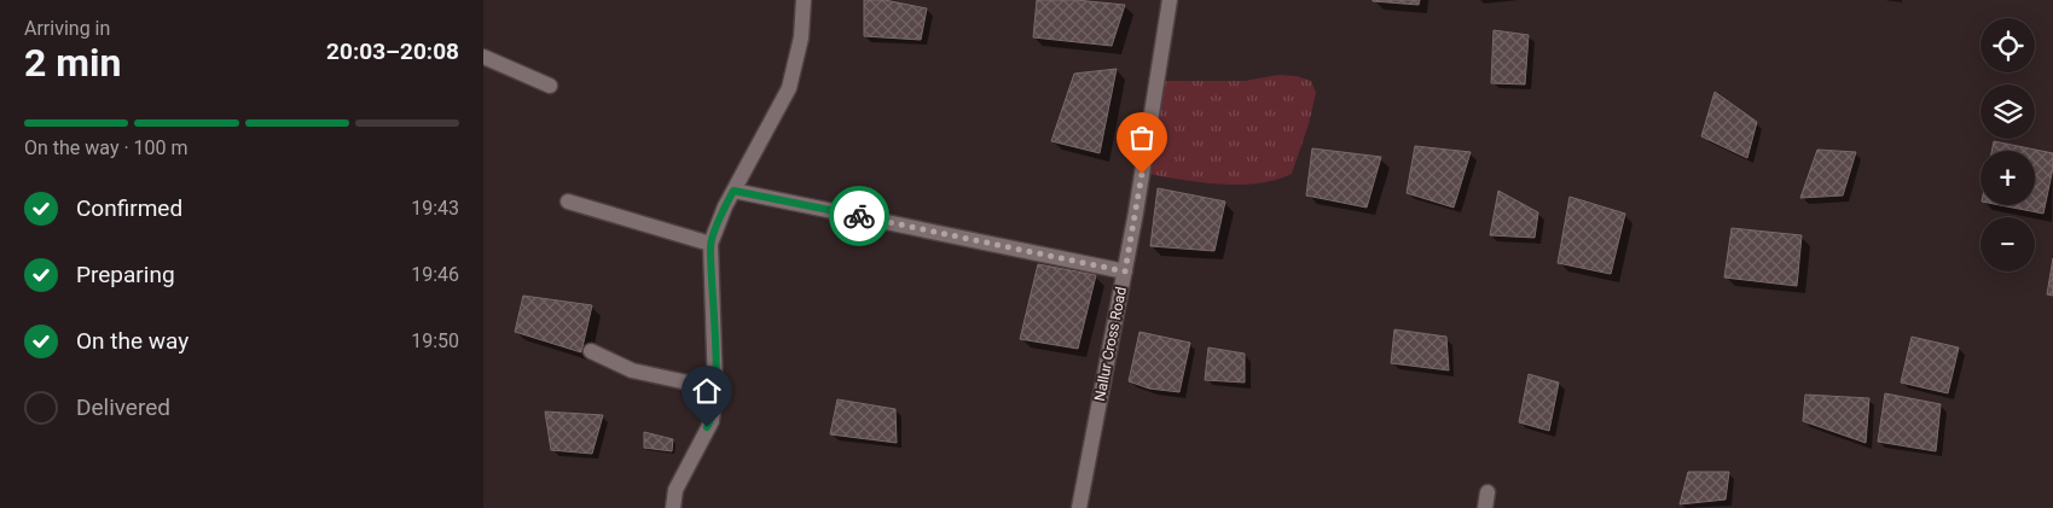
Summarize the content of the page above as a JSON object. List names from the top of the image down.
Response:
{
  "streets": {
    "street": ["Nallur Cross Road"]
  },
  "page": {
    "heading": ["2 min", "Arriving in", "20:03–20:08"],
    "map_buttons": ["+", "−"],
    "bar": "On the way · 100 m",
    "list": [
      ["Confirmed", "19:43"],
      ["Preparing", "19:46"],
      ["On the way", "19:50"],
      "Delivered"
    ]
  }
}
